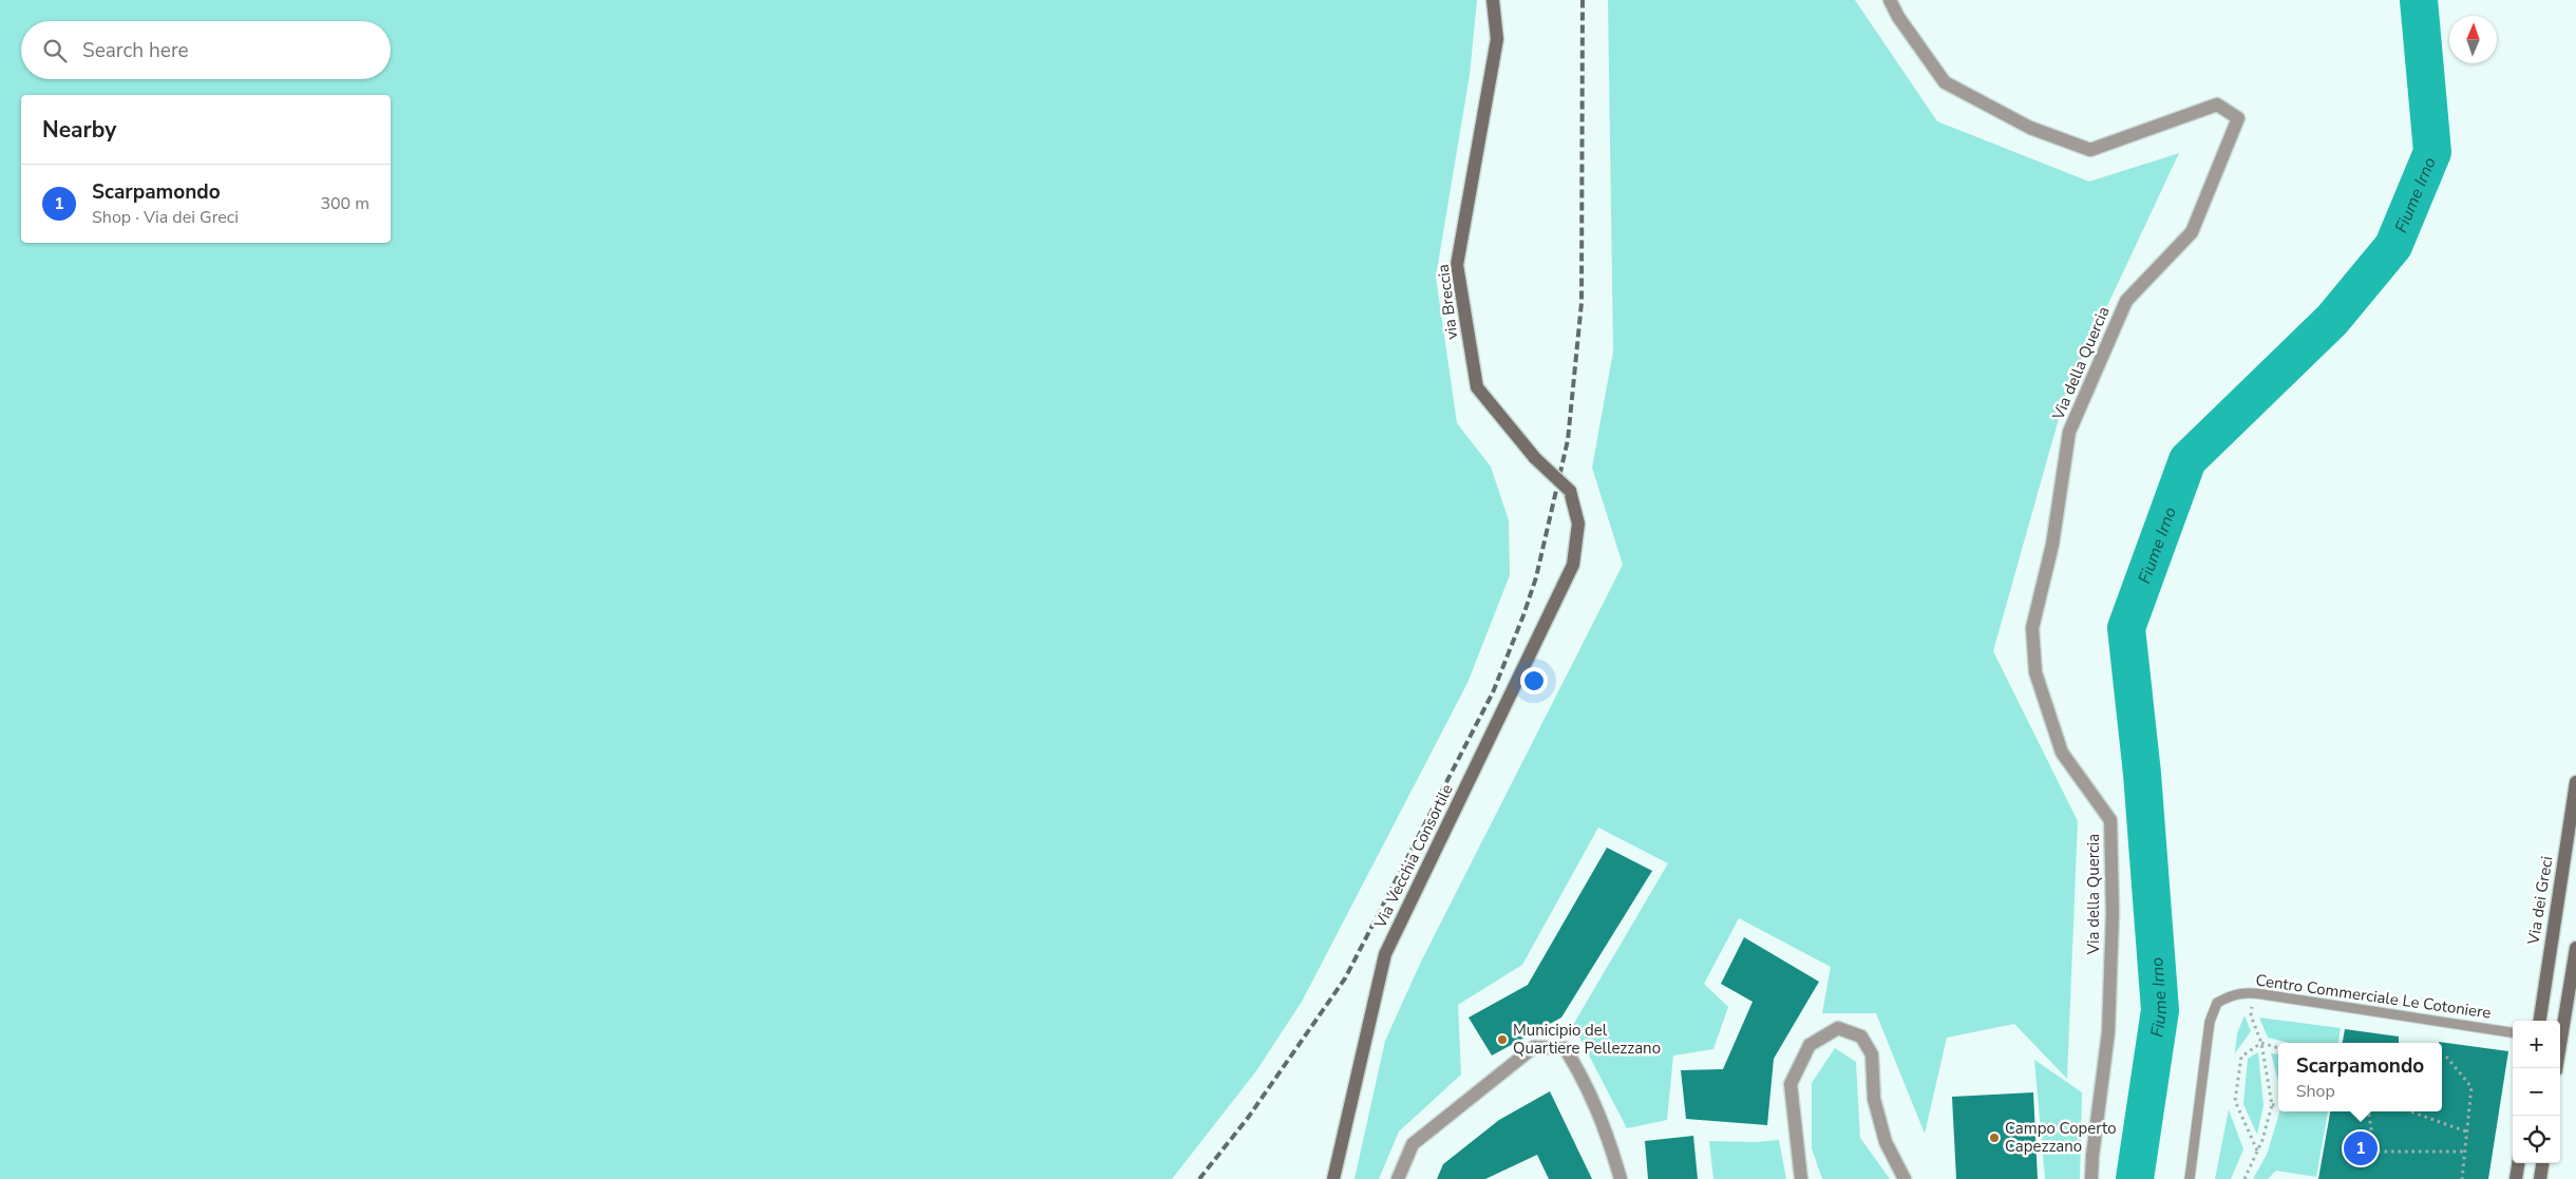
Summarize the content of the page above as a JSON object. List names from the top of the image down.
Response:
{
  "streets": {
    "street": [
      "via Breccia",
      "Via della Quercia",
      "Via Vecchia Consortile",
      "Via dei Greci"
    ],
    "lane": ["Centro Commerciale Le Cotoniere"]
  },
  "crossings": [
    ["via Breccia", "Via Vecchia Consortile"]
  ],
  "water": ["Fiume Irno"],
  "places": ["Municipio del Quartiere Pellezzano", "Campo Coperto Capezzano"],
  "north": "top",
  "page": {
    "search": "Search here",
    "heading": "Nearby",
    "list": [
      {
        "mark": "1",
        "name": "Scarpamondo",
        "note": "Shop · Via dei Greci",
        "value": "300 m"
      }
    ],
    "map_buttons": ["+", "−"],
    "popup": ["Scarpamondo", "Shop"],
    "pins": "1"
  }
}
